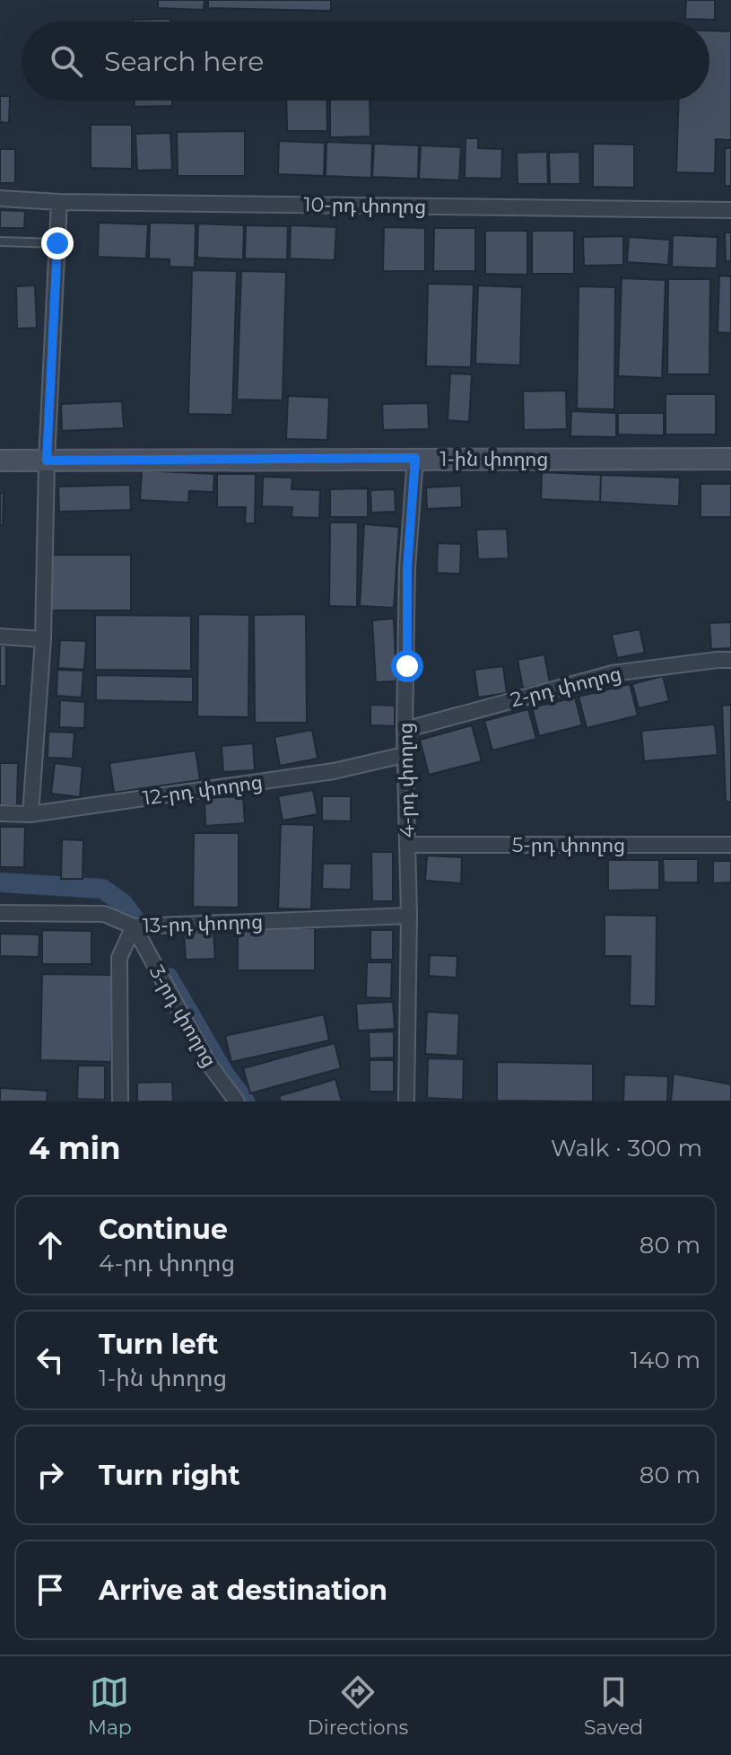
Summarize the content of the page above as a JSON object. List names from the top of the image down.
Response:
{
  "streets": {
    "main road": ["1-ին փողոց"],
    "street": [
      "10-րդ փողոց",
      "2-րդ փողոց",
      "4-րդ փողոց",
      "12-րդ փողոց",
      "5-րդ փողոց",
      "13-րդ փողոց",
      "3-րդ փողոց"
    ]
  },
  "crossings": [
    ["1-ին փողոց", "4-րդ փողոց"],
    ["2-րդ փողոց", "4-րդ փողոց"],
    ["4-րդ փողոց", "12-րդ փողոց"],
    ["4-րդ փողոց", "5-րդ փողոց"],
    ["4-րդ փողոց", "13-րդ փողոց"],
    ["13-րդ փողոց", "3-րդ փողոց"]
  ],
  "page": {
    "search": "Search here",
    "heading": ["4 min", "Walk · 300 m"],
    "list": [
      ["Continue", "4-րդ փողոց", "80 m"],
      ["Turn left", "1-ին փողոց", "140 m"],
      ["Turn right", "80 m"],
      "Arrive at destination"
    ],
    "nav": ["Map", "Directions", "Saved"]
  }
}
